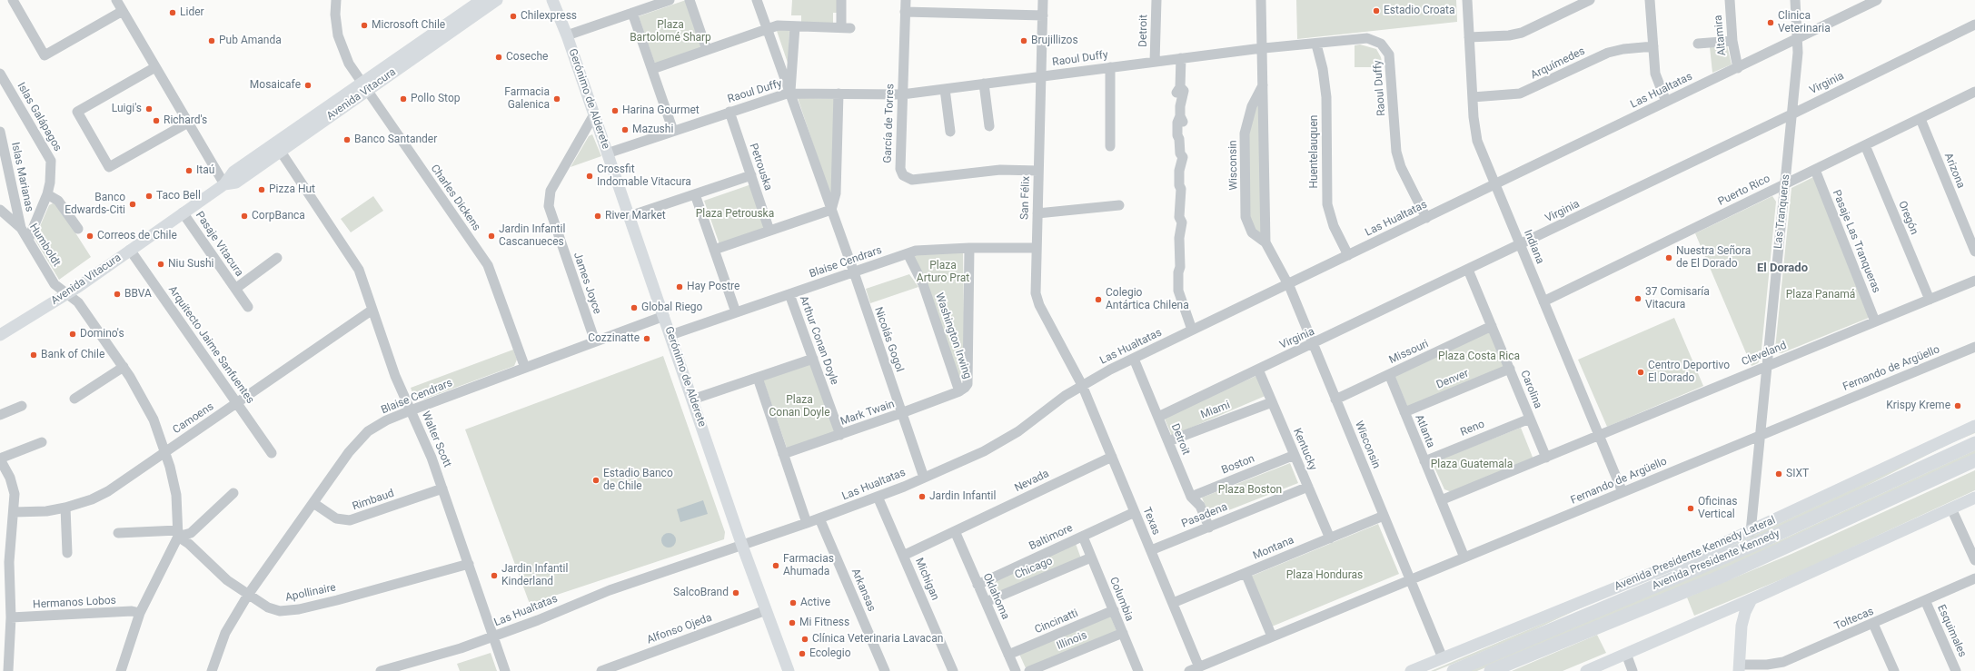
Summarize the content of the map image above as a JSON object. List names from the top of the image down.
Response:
{
  "streets": {
    "highway": ["Avenida Presidente Kennedy"],
    "main road": ["Avenida Vitacura", "Gerónimo de Alderete", "Avenida Presidente Kennedy Lateral"],
    "street": [
      "Detroit",
      "Altamira",
      "Raoul Duffy",
      "Arquímedes",
      "Virginia",
      "Las Hualtatas",
      "Islas Galápagos",
      "García de Torres",
      "Huentelauquen",
      "Wisconsin",
      "Petrouska",
      "Arizona",
      "Islas Marianas",
      "Puerto Rico",
      "Charles Dickens",
      "San Félix",
      "Las Tranqueras",
      "Oregón",
      "Pasaje Las Tranqueras",
      "Pasaje Vitacura",
      "Humboldt",
      "Indiana",
      "Blaise Cendrars",
      "James Joyce",
      "Washington Irwing",
      "Nicolás Gogol",
      "Arthur Conan Doyle",
      "Arquitecto Jaime Sanfuentes",
      "Missouri",
      "Cleveland",
      "Fernando de Argüello",
      "Denver",
      "Carolina",
      "Miami",
      "Mark Twain",
      "Camoens",
      "Reno",
      "Atlanta",
      "Walter Scott",
      "Kentucky",
      "Boston",
      "Nevada",
      "Rimbaud",
      "Pasadena",
      "Texas",
      "Baltimore",
      "Montana",
      "Chicago",
      "Michigan",
      "Arkansas",
      "Apollinaire",
      "Oklahoma",
      "Columbia",
      "Hermanos Lobos",
      "Toltecas",
      "Cincinatti",
      "Alfonso Ojeda",
      "Esquimales",
      "Illinois"
    ]
  },
  "crossings": [
    ["Detroit", "Raoul Duffy"],
    ["Detroit", "Virginia"],
    ["Detroit", "Las Hualtatas"],
    ["Detroit", "Miami"],
    ["Detroit", "Boston"],
    ["Detroit", "Pasadena"],
    ["Altamira", "Las Hualtatas"],
    ["Raoul Duffy", "Las Hualtatas"],
    ["Raoul Duffy", "Gerónimo de Alderete"],
    ["Raoul Duffy", "García de Torres"],
    ["Raoul Duffy", "Huentelauquen"],
    ["Raoul Duffy", "Wisconsin"],
    ["Raoul Duffy", "Petrouska"],
    ["Raoul Duffy", "San Félix"],
    ["Raoul Duffy", "Nicolás Gogol"],
    ["Arquímedes", "Indiana"],
    ["Virginia", "Wisconsin"],
    ["Virginia", "Las Tranqueras"],
    ["Virginia", "Indiana"],
    ["Virginia", "Carolina"],
    ["Virginia", "Kentucky"],
    ["Las Hualtatas", "Gerónimo de Alderete"],
    ["Las Hualtatas", "Huentelauquen"],
    ["Las Hualtatas", "Wisconsin"],
    ["Las Hualtatas", "San Félix"],
    ["Las Hualtatas", "Las Tranqueras"],
    ["Las Hualtatas", "Indiana"],
    ["Las Hualtatas", "Nicolás Gogol"],
    ["Las Hualtatas", "Walter Scott"],
    ["Las Hualtatas", "Texas"],
    ["Las Hualtatas", "Michigan"],
    ["Las Hualtatas", "Arkansas"],
    ["Avenida Vitacura", "Charles Dickens"],
    ["Avenida Vitacura", "Pasaje Vitacura"],
    ["Avenida Vitacura", "Humboldt"],
    ["Avenida Vitacura", "Arquitecto Jaime Sanfuentes"],
    ["Avenida Vitacura", "Walter Scott"],
    ["Gerónimo de Alderete", "Blaise Cendrars"],
    ["Gerónimo de Alderete", "James Joyce"],
    ["Gerónimo de Alderete", "Alfonso Ojeda"],
    ["Islas Galápagos", "Humboldt"],
    ["García de Torres", "San Félix"],
    ["Wisconsin", "Missouri"],
    ["Wisconsin", "Fernando de Argüello"],
    ["Wisconsin", "Montana"],
    ["Wisconsin", "Avenida Presidente Kennedy Lateral"],
    ["Arizona", "Puerto Rico"],
    ["Islas Marianas", "Humboldt"],
    ["Puerto Rico", "Las Tranqueras"],
    ["Puerto Rico", "Oregón"],
    ["Puerto Rico", "Pasaje Las Tranqueras"],
    ["Puerto Rico", "Indiana"],
    ["Charles Dickens", "Blaise Cendrars"],
    ["San Félix", "Blaise Cendrars"],
    ["San Félix", "Texas"],
    ["Las Tranqueras", "Cleveland"],
    ["Las Tranqueras", "Fernando de Argüello"],
    ["Las Tranqueras", "Avenida Presidente Kennedy Lateral"],
    ["Oregón", "Cleveland"],
    ["Pasaje Las Tranqueras", "Cleveland"],
    ["Humboldt", "Camoens"],
    ["Humboldt", "Apollinaire"],
    ["Indiana", "Cleveland"],
    ["Indiana", "Fernando de Argüello"],
    ["Blaise Cendrars", "James Joyce"],
    ["Blaise Cendrars", "Washington Irwing"],
    ["Blaise Cendrars", "Nicolás Gogol"],
    ["Blaise Cendrars", "Arthur Conan Doyle"],
    ["Blaise Cendrars", "Walter Scott"],
    ["Blaise Cendrars", "Rimbaud"],
    ["Blaise Cendrars", "Apollinaire"],
    ["Washington Irwing", "Mark Twain"],
    ["Nicolás Gogol", "Mark Twain"],
    ["Arthur Conan Doyle", "Mark Twain"],
    ["Arquitecto Jaime Sanfuentes", "Camoens"],
    ["Missouri", "Carolina"],
    ["Missouri", "Atlanta"],
    ["Cleveland", "Carolina"],
    ["Cleveland", "Atlanta"],
    ["Fernando de Argüello", "Atlanta"],
    ["Fernando de Argüello", "Texas"],
    ["Denver", "Carolina"],
    ["Denver", "Atlanta"],
    ["Carolina", "Reno"],
    ["Miami", "Kentucky"],
    ["Camoens", "Walter Scott"],
    ["Reno", "Atlanta"],
    ["Walter Scott", "Rimbaud"],
    ["Walter Scott", "Apollinaire"],
    ["Kentucky", "Boston"],
    ["Kentucky", "Pasadena"],
    ["Kentucky", "Montana"],
    ["Nevada", "Texas"],
    ["Nevada", "Michigan"],
    ["Nevada", "Oklahoma"],
    ["Pasadena", "Texas"],
    ["Texas", "Baltimore"],
    ["Texas", "Montana"],
    ["Baltimore", "Oklahoma"],
    ["Baltimore", "Columbia"],
    ["Chicago", "Oklahoma"],
    ["Chicago", "Columbia"],
    ["Oklahoma", "Cincinatti"],
    ["Columbia", "Cincinatti"],
    ["Columbia", "Illinois"],
    ["Toltecas", "Esquimales"]
  ],
  "districts": ["El Dorado"],
  "parks": [
    "Plaza Bartolomé Sharp",
    "Plaza Petrouska",
    "Plaza Arturo Prat",
    "Plaza Panamá",
    "Plaza Costa Rica",
    "Plaza Conan Doyle",
    "Plaza Guatemala",
    "Plaza Boston",
    "Plaza Honduras"
  ],
  "places": [
    "Estadio Croata",
    "Lider",
    "Chilexpress",
    "Clinica Veterinaria",
    "Microsoft Chile",
    "Pub Amanda",
    "Brujillizos",
    "Coseche",
    "Mosaicafe",
    "Pollo Stop",
    "Farmacia Galenica",
    "Luigi's",
    "Harina Gourmet",
    "Richard's",
    "Mazushi",
    "Banco Santander",
    "Itaú",
    "Crossfit Indomable Vitacura",
    "Pizza Hut",
    "Taco Bell",
    "Banco Edwards-Citi",
    "CorpBanca",
    "River Market",
    "Correos de Chile",
    "Jardin Infantil Cascanueces",
    "Nuestra Señora de El Dorado",
    "Niu Sushi",
    "Hay Postre",
    "BBVA",
    "37 Comisaría Vitacura",
    "Colegio Antártica Chilena",
    "Global Riego",
    "Domino's",
    "Cozzinatte",
    "Bank of Chile",
    "Centro Deportivo El Dorado",
    "Krispy Kreme",
    "SIXT",
    "Estadio Banco de Chile",
    "Jardin Infantil",
    "Oficinas Vertical",
    "Farmacias Ahumada",
    "Jardin Infantil Kinderland",
    "SalcoBrand",
    "Active",
    "Mi Fitness",
    "Clínica Veterinaria Lavacan",
    "Ecolegio"
  ]
}
